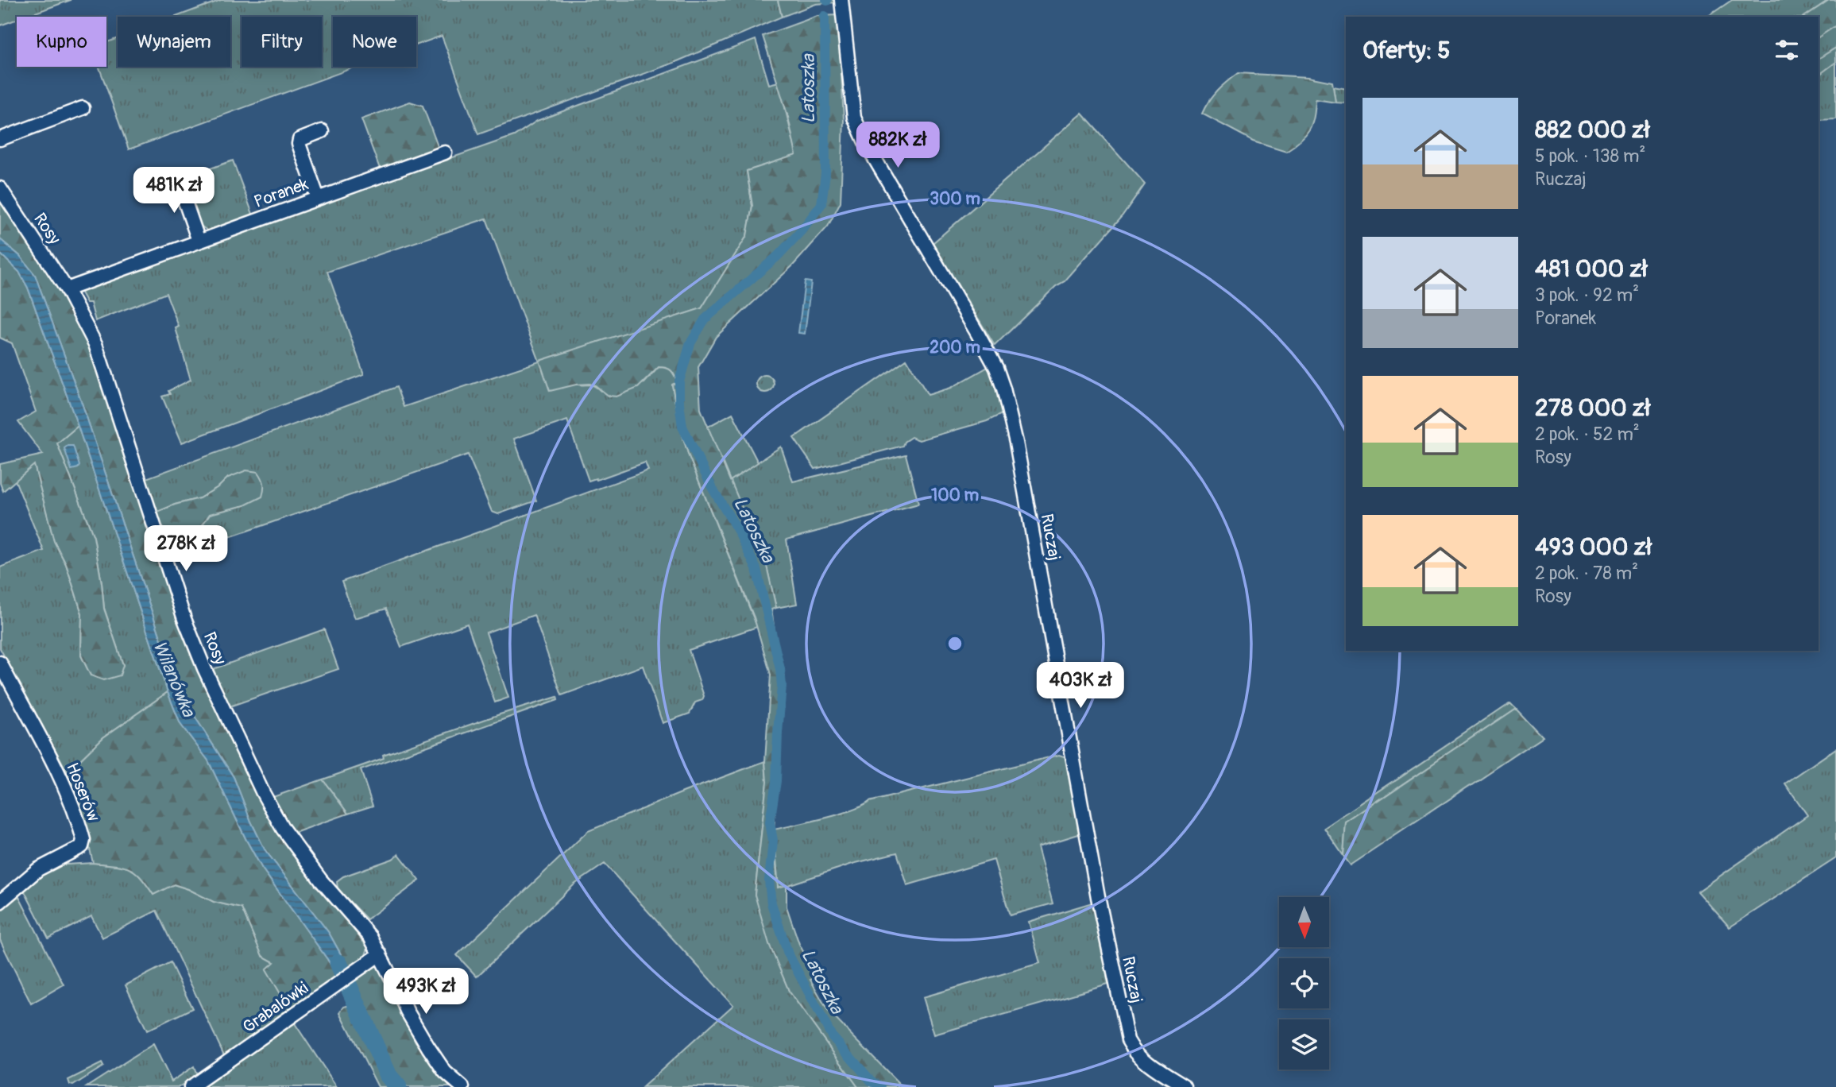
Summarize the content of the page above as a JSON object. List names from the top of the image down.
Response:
{
  "streets": {
    "street": [
      "Poranek",
      "Rosy",
      "Ruczaj",
      "Hoserów",
      "Grabalówki"
    ]
  },
  "crossings": [
    ["Poranek", "Rosy"],
    ["Rosy", "Grabalówki"]
  ],
  "water": ["Latoszka", "Wilanówka"],
  "north": "bottom",
  "page": {
    "chip": [
      "Kupno",
      "Wynajem",
      "Filtry",
      "Nowe"
    ],
    "heading": "Oferty: 5",
    "list": [
      {
        "name": "882 000 zł",
        "note": "5 pok. · 138 m² · Ruczaj"
      },
      {
        "name": "481 000 zł",
        "note": "3 pok. · 92 m² · Poranek"
      },
      {
        "name": "278 000 zł",
        "note": "2 pok. · 52 m² · Rosy"
      },
      {
        "name": "493 000 zł",
        "note": "2 pok. · 78 m² · Rosy"
      }
    ],
    "price": [
      "882K zł",
      "481K zł",
      "278K zł",
      "403K zł",
      "493K zł"
    ]
  },
  "rings": ["300 m", "200 m", "100 m"]
}
